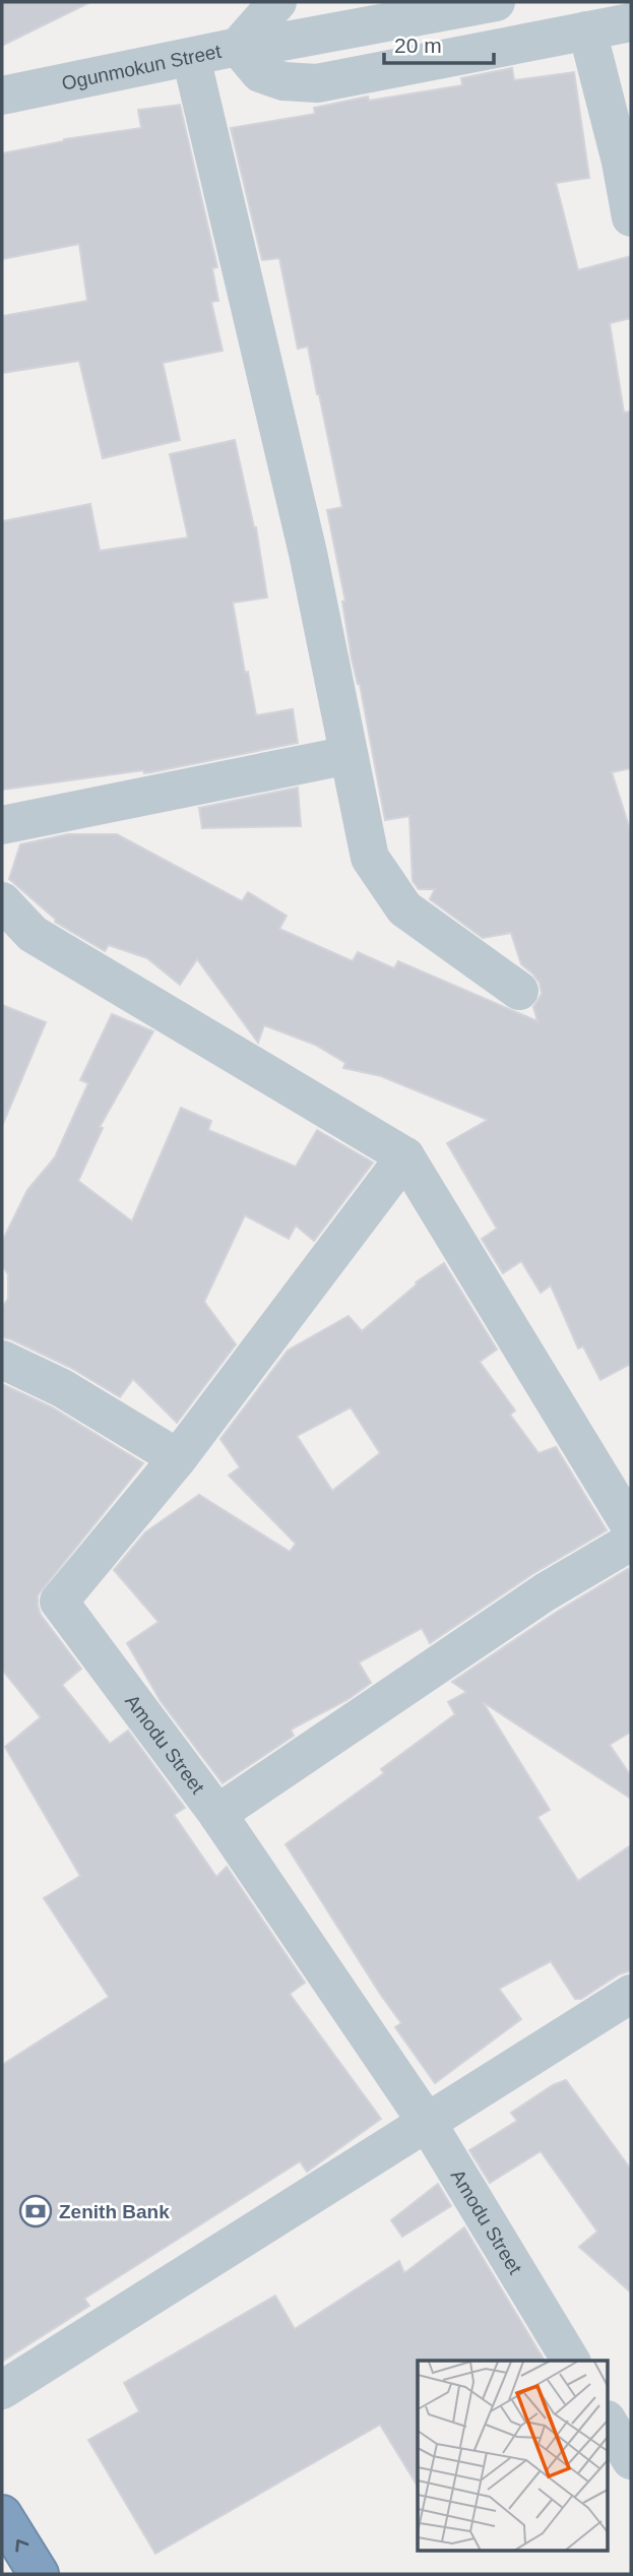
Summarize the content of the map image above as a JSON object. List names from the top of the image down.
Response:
{
  "streets": {
    "street": ["Ogunmokun Street", "Amodu Street"]
  },
  "places": {
    "bank": ["Zenith Bank"]
  },
  "scale_bar": "20 m"
}
